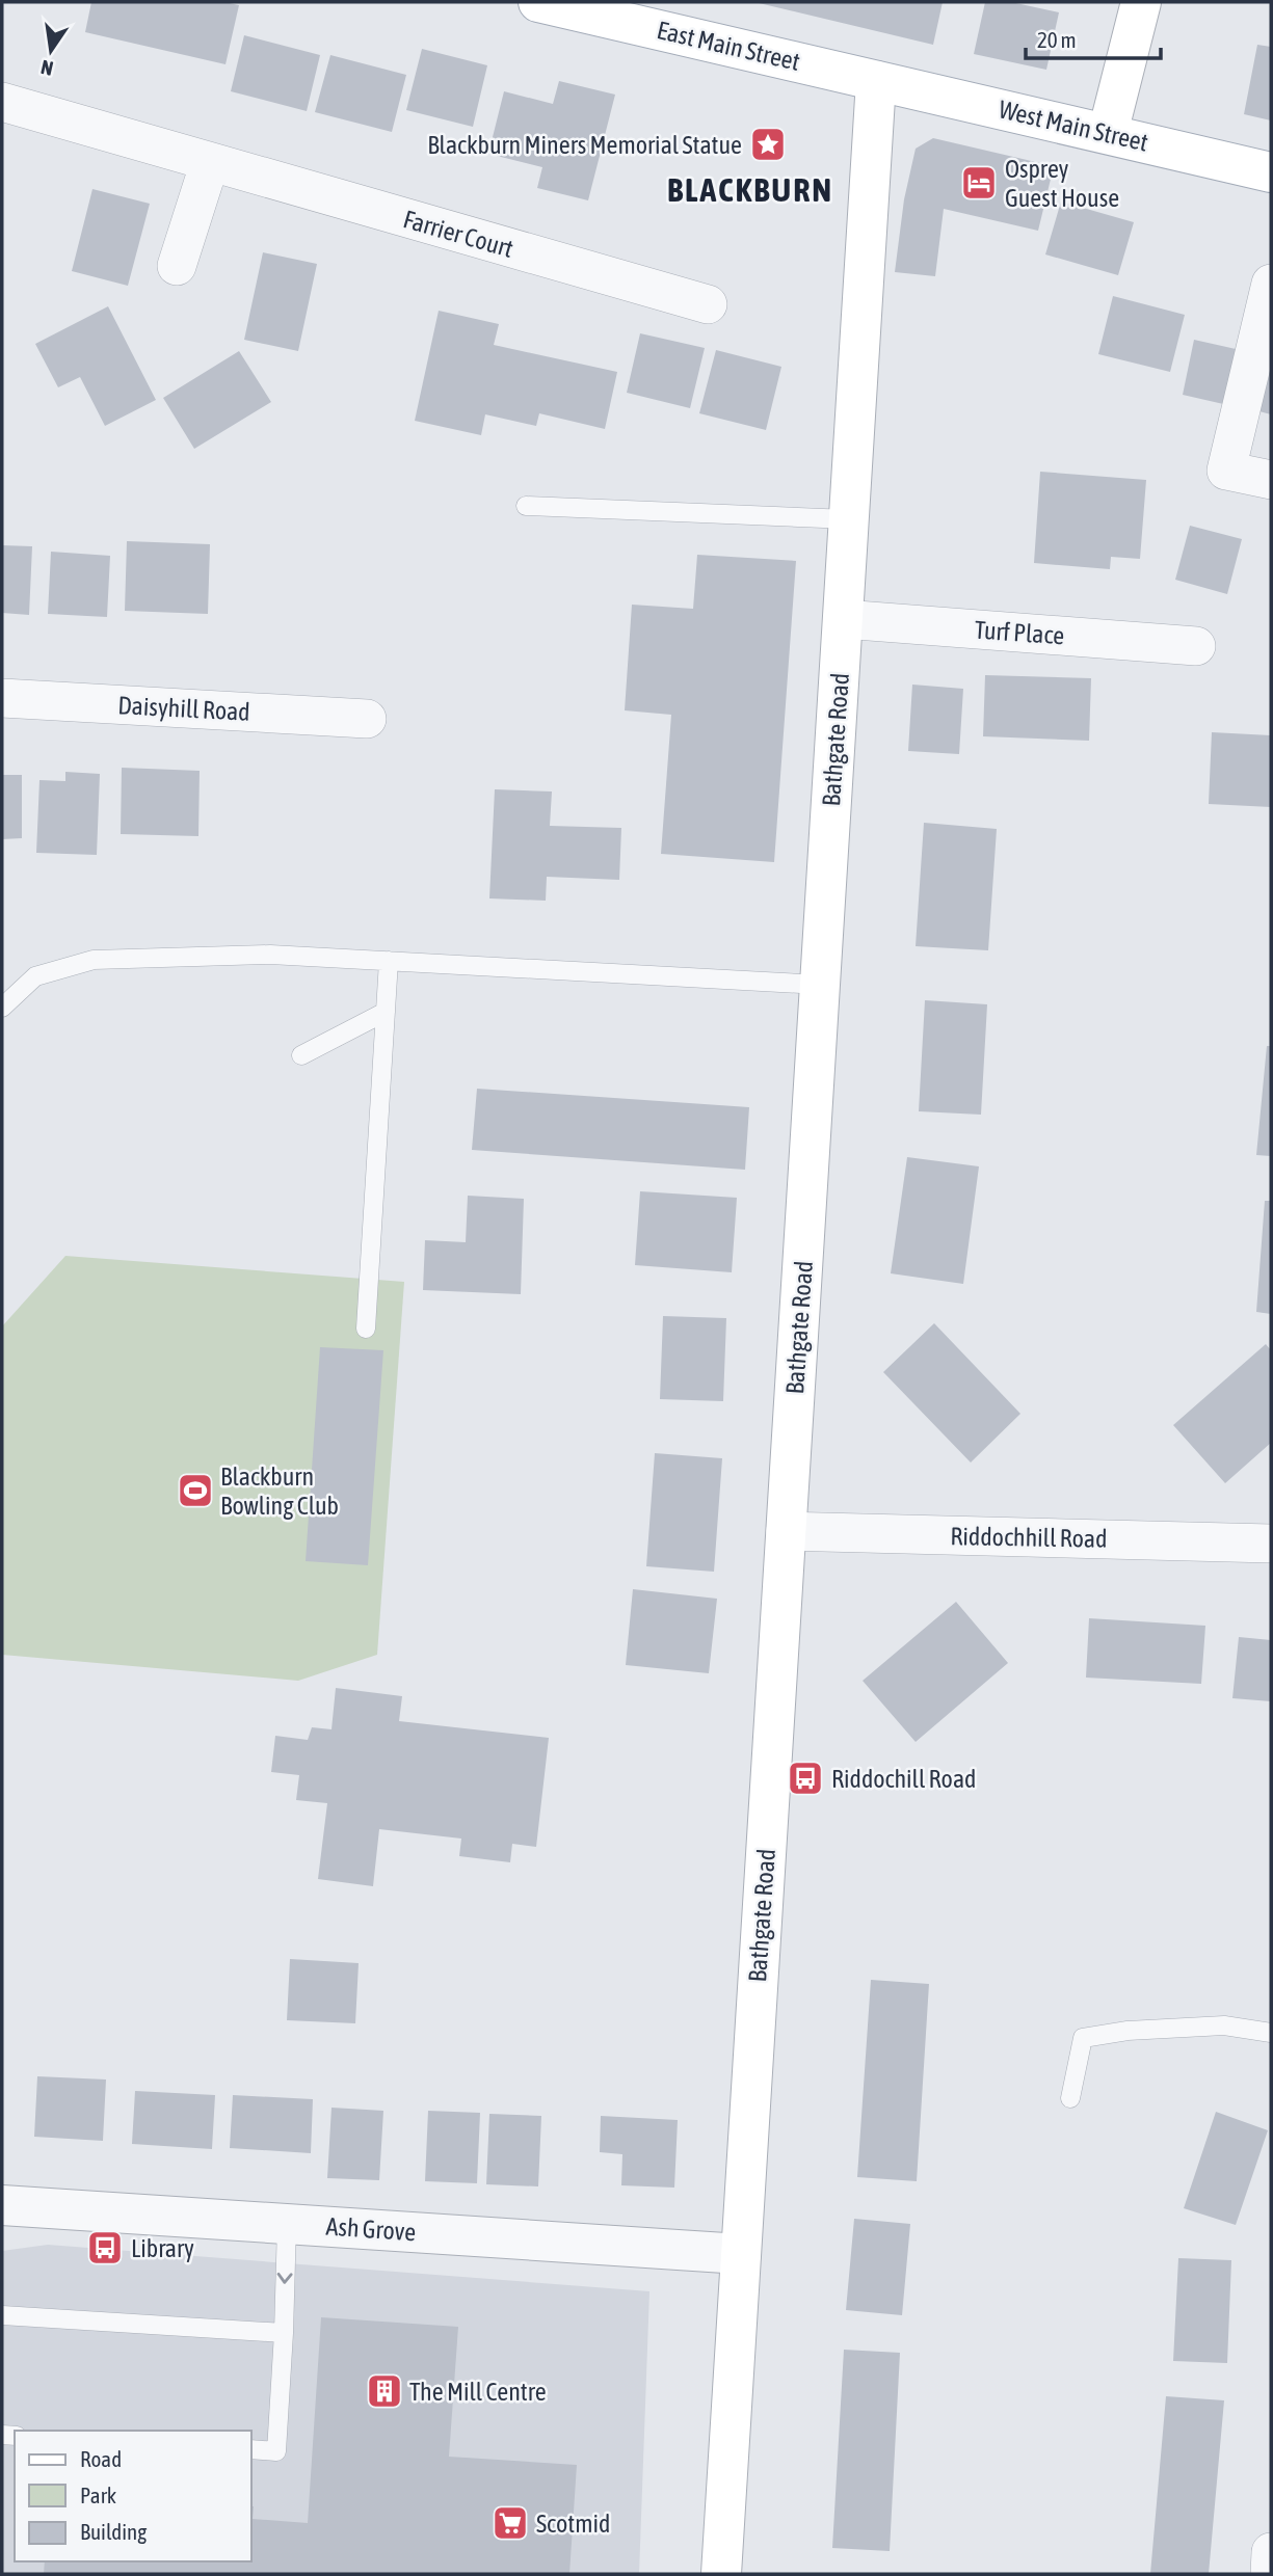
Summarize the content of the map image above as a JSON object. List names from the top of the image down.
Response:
{
  "streets": {
    "main road": ["East Main Street", "West Main Street", "Bathgate Road"],
    "street": [
      "Farrier Court",
      "Turf Place",
      "Daisyhill Road",
      "Riddochhill Road",
      "Ash Grove"
    ]
  },
  "crossings": [
    ["East Main Street", "West Main Street"],
    ["East Main Street", "Bathgate Road"],
    ["West Main Street", "Bathgate Road"],
    ["Turf Place", "Bathgate Road"],
    ["Bathgate Road", "Riddochhill Road"],
    ["Bathgate Road", "Ash Grove"]
  ],
  "districts": ["BLACKBURN"],
  "places": {
    "place": ["Blackburn Miners Memorial Statue"],
    "hotel": ["Osprey Guest House"],
    "sports": ["Blackburn Bowling Club"],
    "bus stop": ["Riddochill Road", "Library"],
    "building": ["The Mill Centre"],
    "supermarket": ["Scotmid"]
  },
  "legend": ["Road", "Park", "Building"],
  "scale_bar": "20 m",
  "north": "bottom"
}
